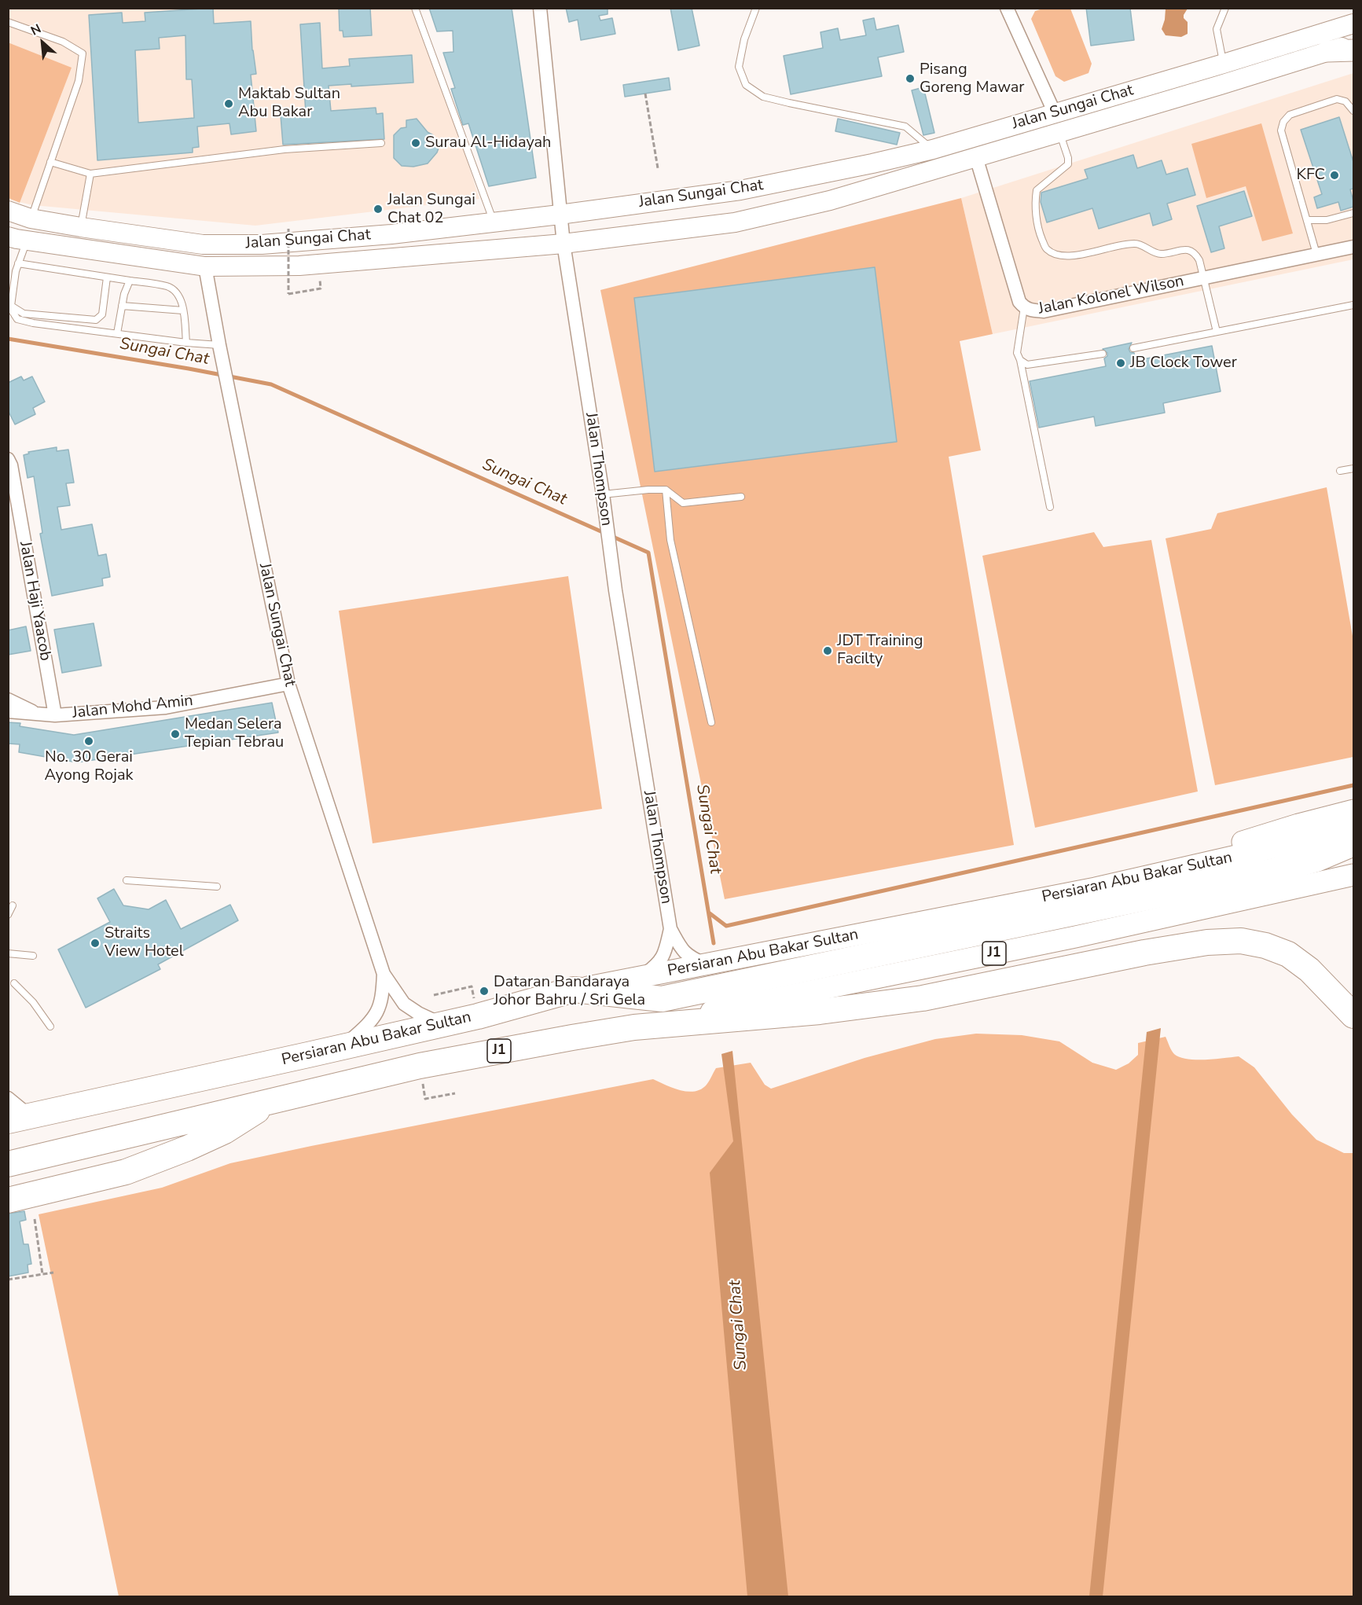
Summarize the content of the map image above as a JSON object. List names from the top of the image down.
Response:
{
  "streets": {
    "highway": ["Persiaran Abu Bakar Sultan", "J1"],
    "main road": ["Jalan Sungai Chat"],
    "street": [
      "Jalan Kolonel Wilson",
      "Jalan Thompson",
      "Jalan Haji Yaacob",
      "Jalan Mohd Amin"
    ]
  },
  "crossings": [
    ["Jalan Sungai Chat", "Jalan Kolonel Wilson"],
    ["Jalan Sungai Chat", "Jalan Thompson"],
    ["Jalan Sungai Chat", "Jalan Mohd Amin"],
    ["Jalan Sungai Chat", "Persiaran Abu Bakar Sultan"],
    ["Jalan Thompson", "Persiaran Abu Bakar Sultan"],
    ["Jalan Haji Yaacob", "Jalan Mohd Amin"]
  ],
  "water": ["Sungai Chat"],
  "places": [
    "Pisang Goreng Mawar",
    "Maktab Sultan Abu Bakar",
    "Surau Al-Hidayah",
    "KFC",
    "Jalan Sungai Chat 02",
    "JB Clock Tower",
    "JDT Training Facilty",
    "Medan Selera Tepian Tebrau",
    "No. 30 Gerai Ayong Rojak",
    "Straits View Hotel",
    "Dataran Bandaraya Johor Bahru / Sri Gela"
  ],
  "north": "top left"
}
